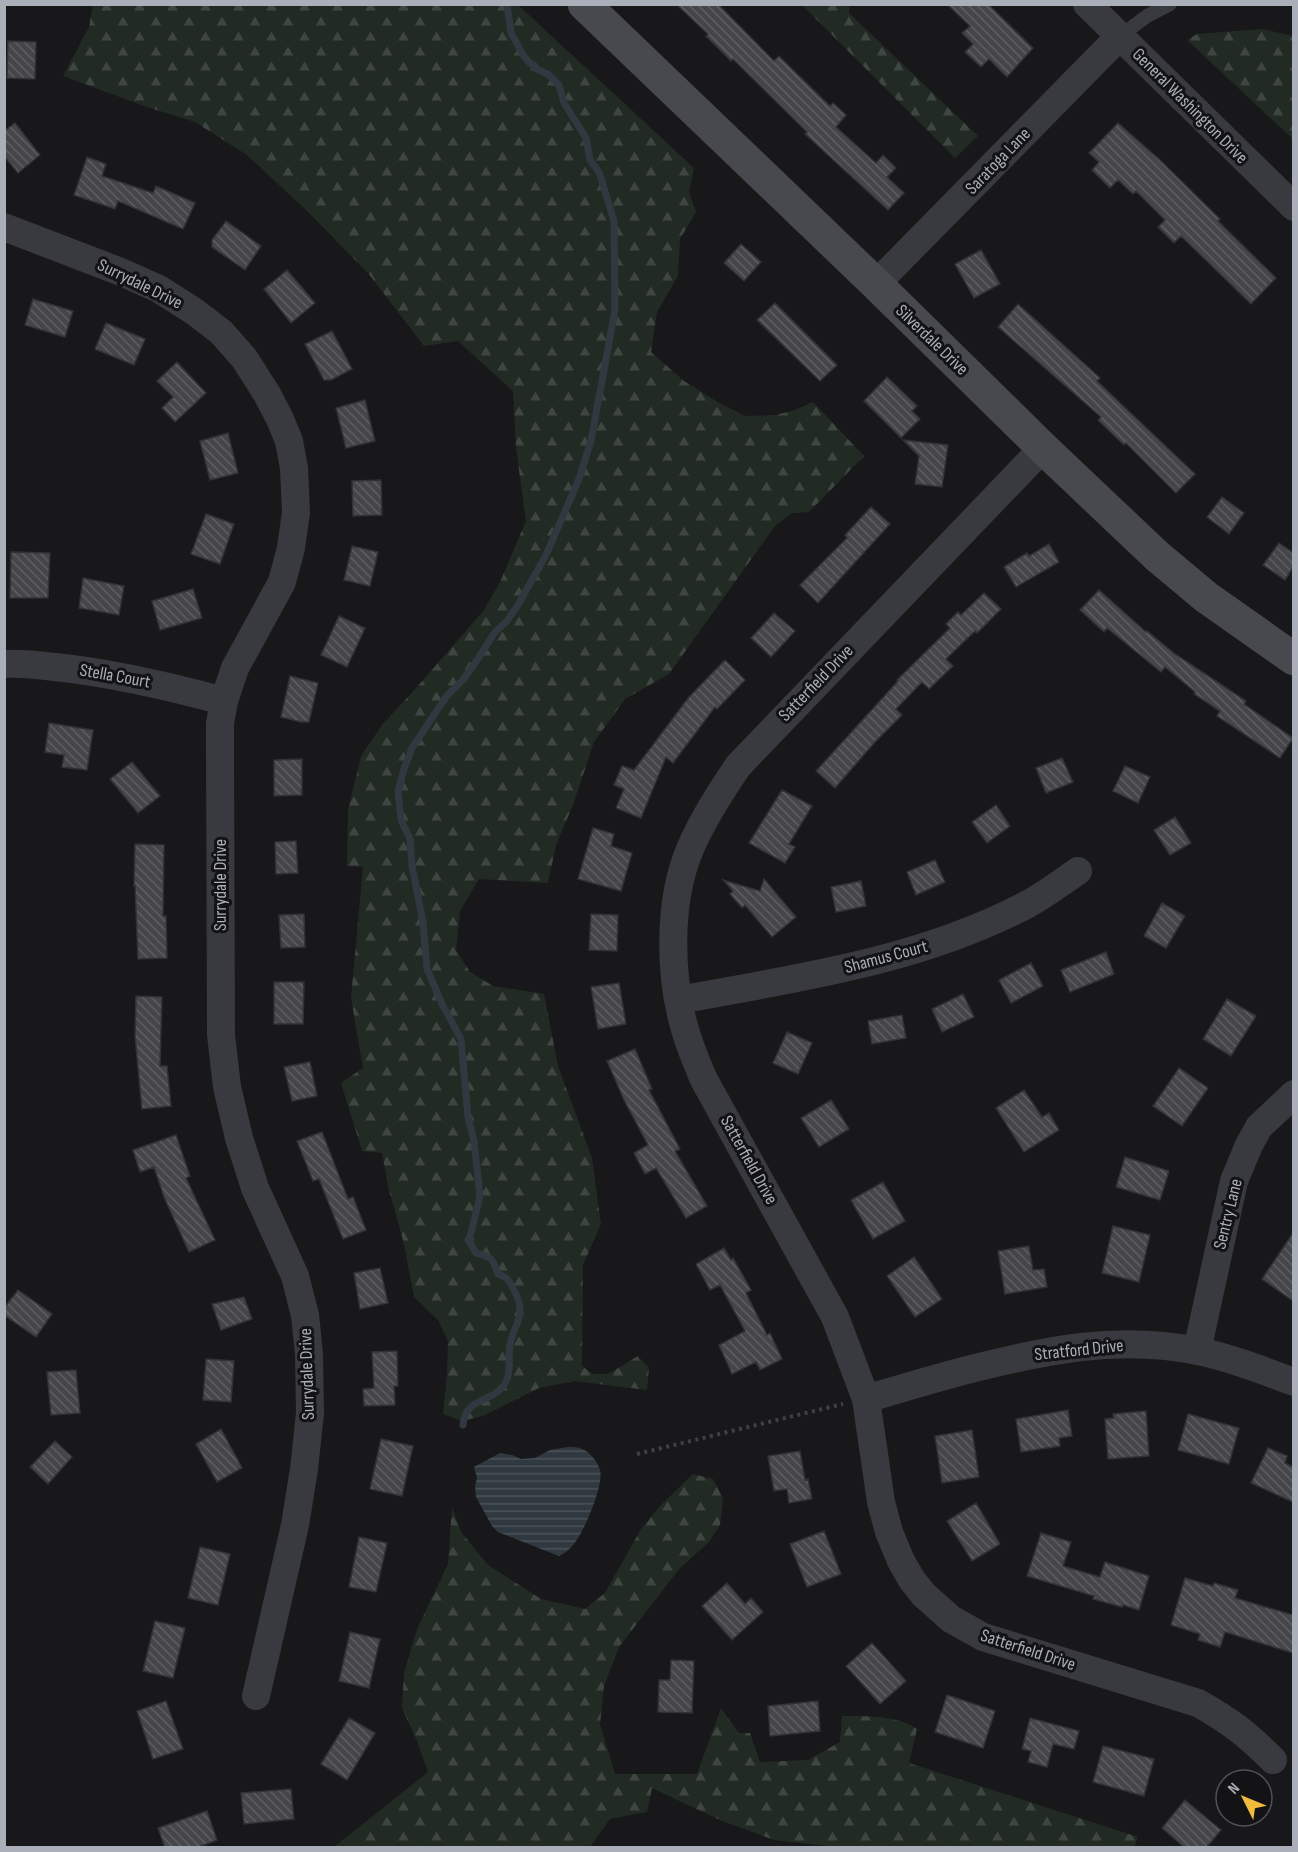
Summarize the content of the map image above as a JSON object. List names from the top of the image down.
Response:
{
  "streets": {
    "street": [
      "General Washington Drive",
      "Saratoga Lane",
      "Surrydale Drive",
      "Silverdale Drive",
      "Stella Court",
      "Satterfield Drive",
      "Shamus Court",
      "Sentry Lane",
      "Stratford Drive"
    ]
  },
  "crossings": [
    ["General Washington Drive", "Saratoga Lane"],
    ["Saratoga Lane", "Silverdale Drive"],
    ["Surrydale Drive", "Stella Court"],
    ["Silverdale Drive", "Satterfield Drive"],
    ["Satterfield Drive", "Shamus Court"],
    ["Satterfield Drive", "Stratford Drive"],
    ["Sentry Lane", "Stratford Drive"]
  ],
  "north": "top left"
}
